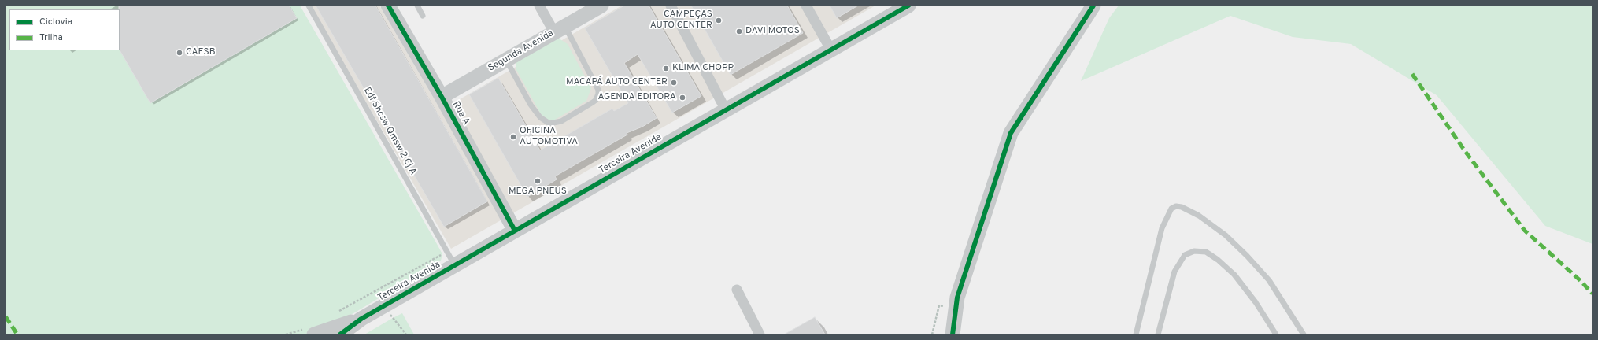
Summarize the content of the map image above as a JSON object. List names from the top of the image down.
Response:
{
  "streets": {
    "street": ["Segunda Avenida", "Rua A", "Terceira Avenida"],
    "lane": ["Edf Shcsw Qmsw 2 Cj A"]
  },
  "crossings": [
    ["Segunda Avenida", "Rua A"],
    ["Rua A", "Terceira Avenida"],
    ["Edf Shcsw Qmsw 2 Cj A", "Terceira Avenida"]
  ],
  "places": [
    "CAMPEÇAS AUTO CENTER",
    "DAVI MOTOS",
    "CAESB",
    "KLIMA CHOPP",
    "MACAPÁ AUTO CENTER",
    "AGENDA EDITORA",
    "OFICINA AUTOMOTIVA",
    "MEGA PNEUS"
  ],
  "legend": ["Ciclovia", "Trilha"]
}
